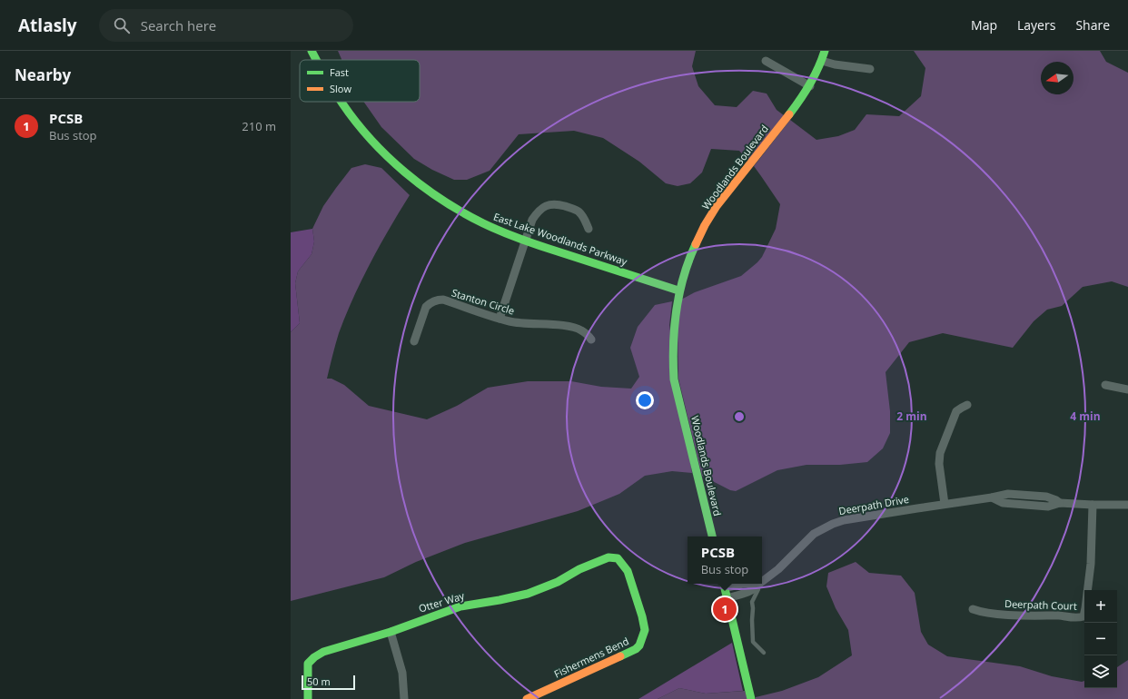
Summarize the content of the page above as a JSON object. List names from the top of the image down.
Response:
{
  "streets": {
    "street": [
      "Woodlands Boulevard",
      "East Lake Woodlands Parkway",
      "Stanton Circle",
      "Deerpath Drive",
      "Otter Way",
      "Deerpath Court",
      "Fishermens Bend"
    ]
  },
  "crossings": [
    ["Woodlands Boulevard", "East Lake Woodlands Parkway"],
    ["Deerpath Drive", "Deerpath Court"],
    ["Otter Way", "Fishermens Bend"]
  ],
  "legend": ["Fast", "Slow"],
  "scale_bar": "50 m",
  "north": "left",
  "page": {
    "header": "Atlasly",
    "search": "Search here",
    "nav": ["Map", "Layers", "Share"],
    "heading": "Nearby",
    "list": [
      {
        "mark": "1",
        "name": "PCSB",
        "note": "Bus stop",
        "value": "210 m"
      }
    ],
    "popup": ["PCSB", "Bus stop"],
    "map_buttons": ["+", "−"],
    "pins": "1",
    "scale": "50 m"
  },
  "rings": ["2 min", "4 min"]
}
